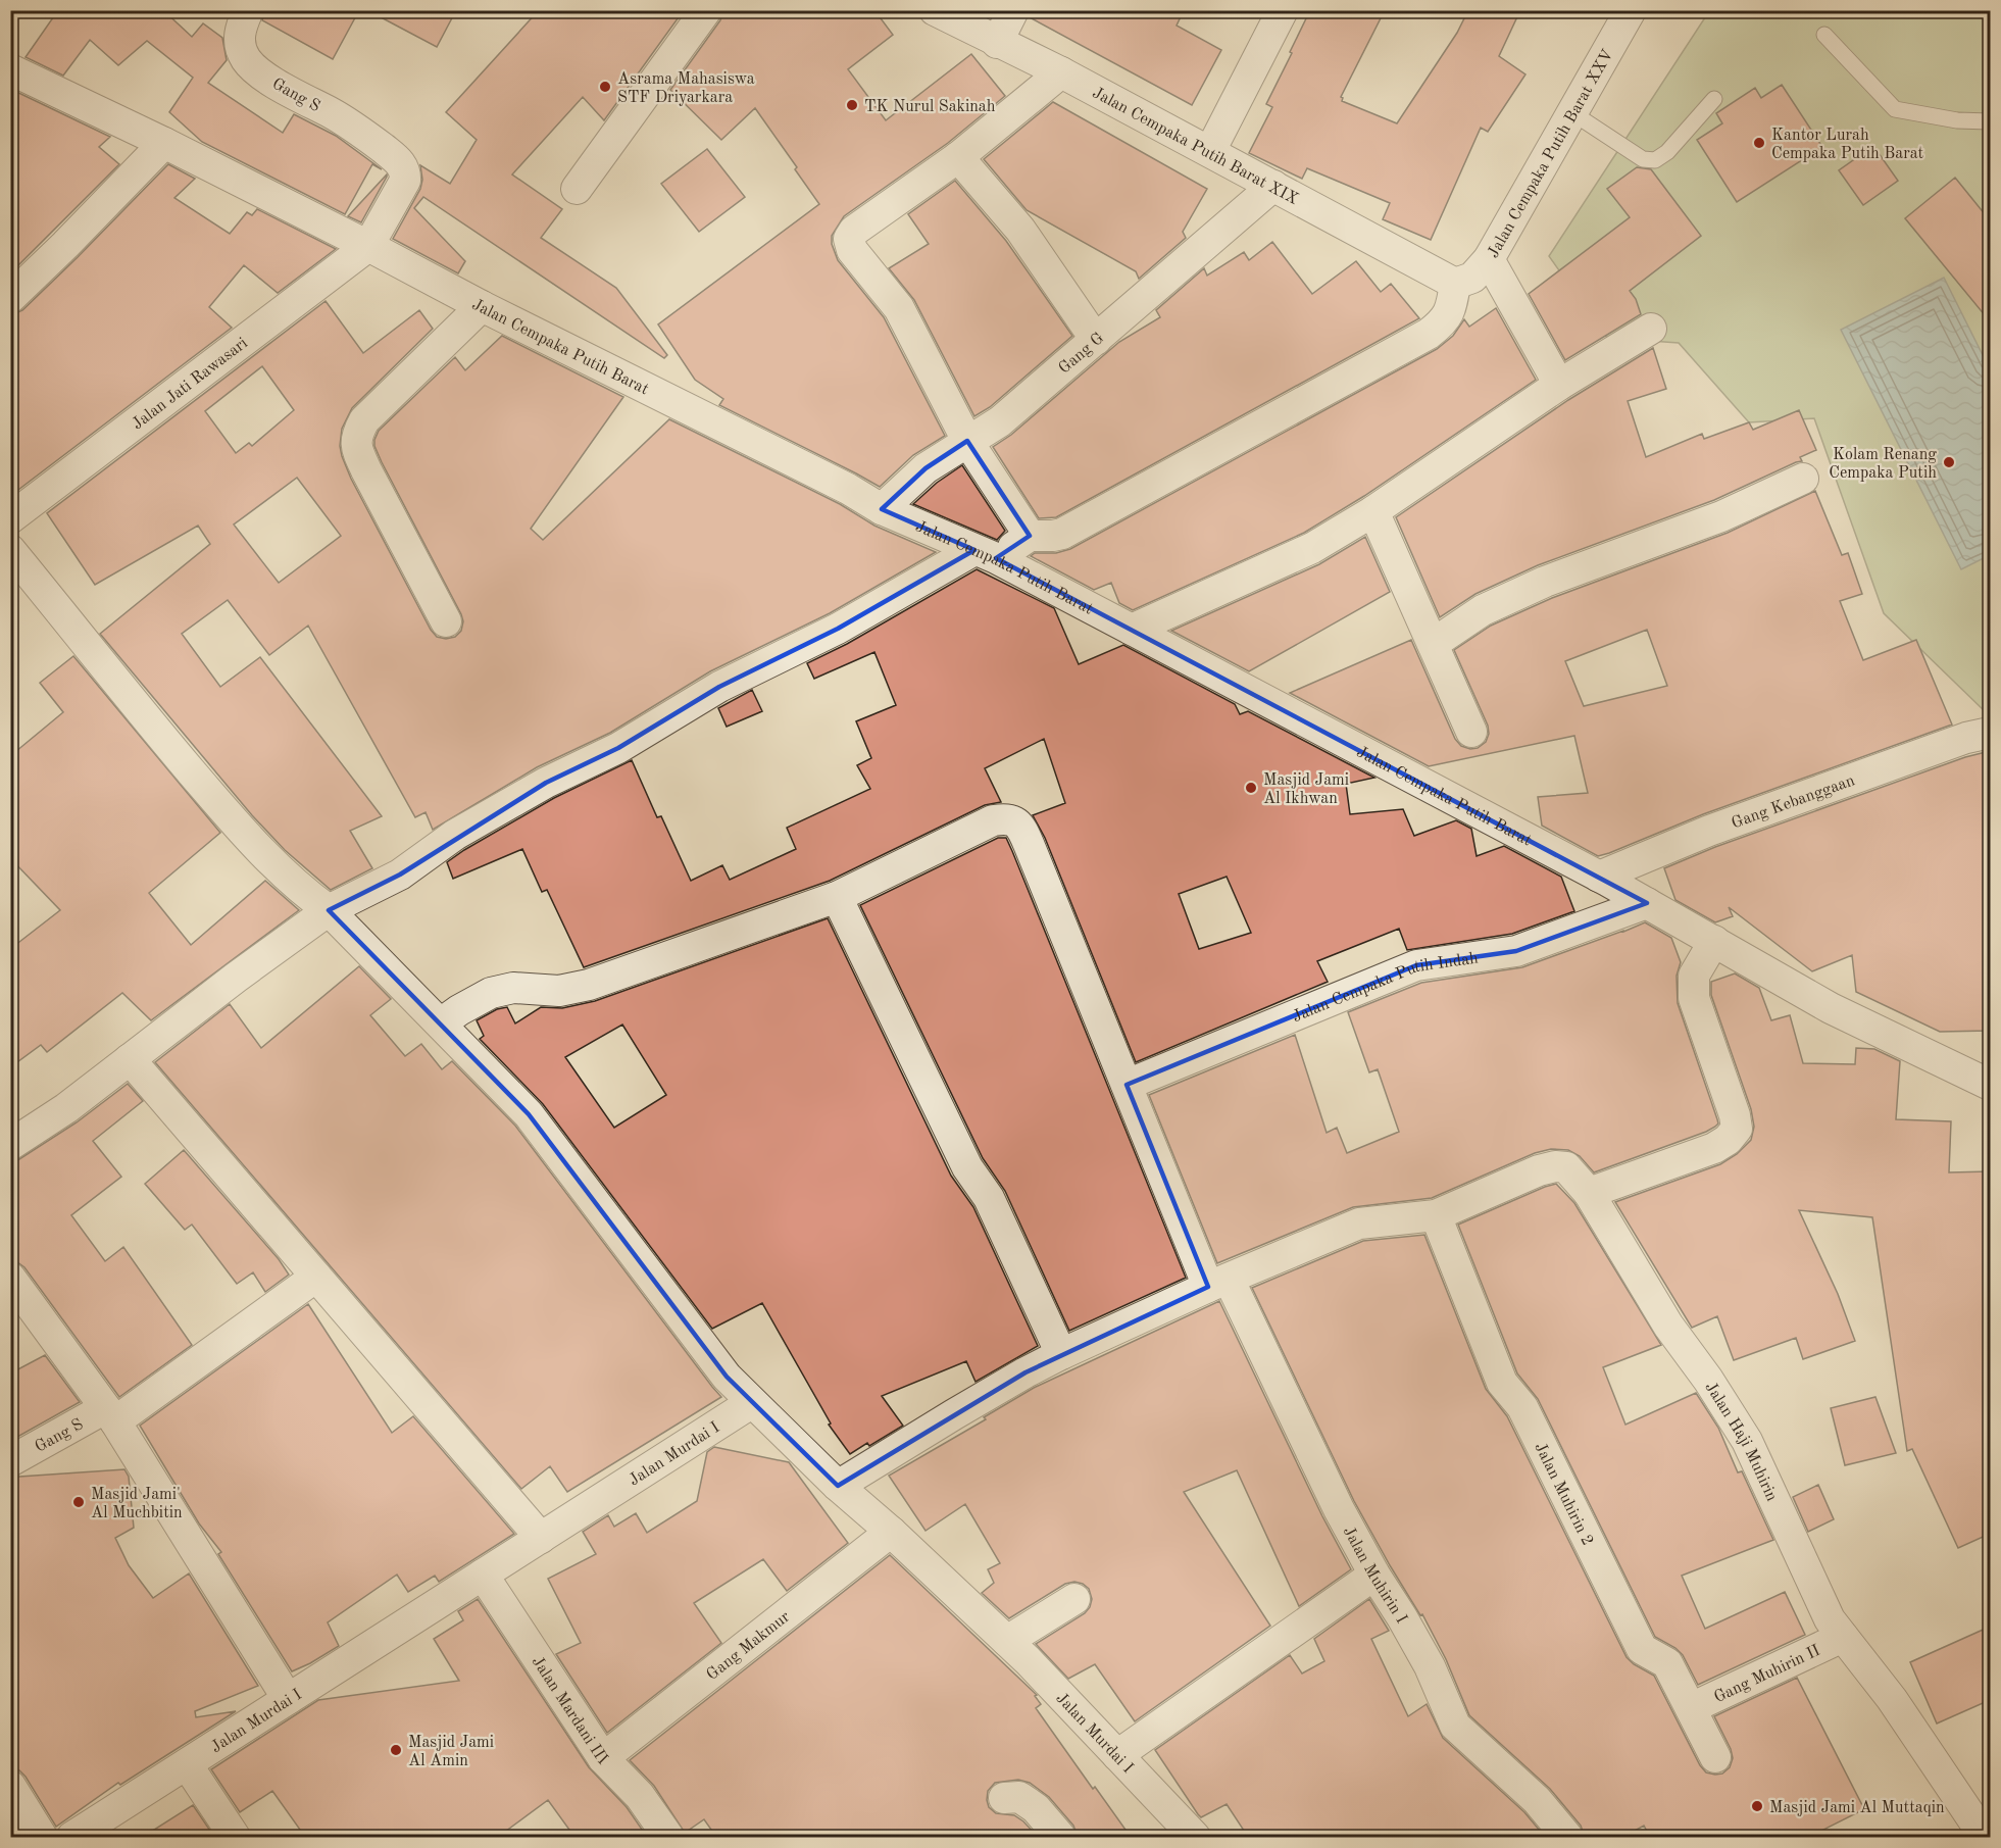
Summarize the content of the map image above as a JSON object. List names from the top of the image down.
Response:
{
  "streets": {
    "street": [
      "Gang S",
      "Jalan Cempaka Putih Barat XIX",
      "Jalan Cempaka Putih Barat XXV",
      "Jalan Cempaka Putih Barat",
      "Gang G",
      "Jalan Jati Rawasari",
      "Gang Kebanggaan",
      "Jalan Cempaka Putih Indah",
      "Jalan Haji Muhirin",
      "Jalan Murdai I",
      "Jalan Muhirin 2",
      "Jalan Muhirin I",
      "Gang Makmur",
      "Gang Muhirin II",
      "Jalan Mardani III"
    ]
  },
  "crossings": [
    ["Gang S", "Jalan Cempaka Putih Barat"],
    ["Gang S", "Jalan Jati Rawasari"],
    ["Jalan Cempaka Putih Barat XIX", "Jalan Cempaka Putih Barat XXV"],
    ["Jalan Cempaka Putih Barat XIX", "Gang G"],
    ["Jalan Cempaka Putih Barat", "Gang G"],
    ["Jalan Cempaka Putih Barat", "Jalan Jati Rawasari"],
    ["Jalan Cempaka Putih Barat", "Gang Kebanggaan"],
    ["Jalan Cempaka Putih Barat", "Jalan Cempaka Putih Indah"],
    ["Jalan Cempaka Putih Indah", "Jalan Muhirin I"],
    ["Jalan Haji Muhirin", "Jalan Murdai I"],
    ["Jalan Haji Muhirin", "Jalan Muhirin 2"],
    ["Jalan Haji Muhirin", "Jalan Muhirin I"],
    ["Jalan Haji Muhirin", "Gang Muhirin II"],
    ["Jalan Murdai I", "Gang Makmur"],
    ["Jalan Murdai I", "Jalan Mardani III"],
    ["Jalan Muhirin 2", "Gang Muhirin II"],
    ["Gang Makmur", "Jalan Mardani III"]
  ],
  "places": [
    "Asrama Mahasiswa STF Driyarkara",
    "TK Nurul Sakinah",
    "Kantor Lurah Cempaka Putih Barat",
    "Kolam Renang Cempaka Putih",
    "Masjid Jami Al Ikhwan",
    "Masjid Jami' Al Muchbitin",
    "Masjid Jami Al Amin",
    "Masjid Jami Al Muttaqin"
  ]
}
